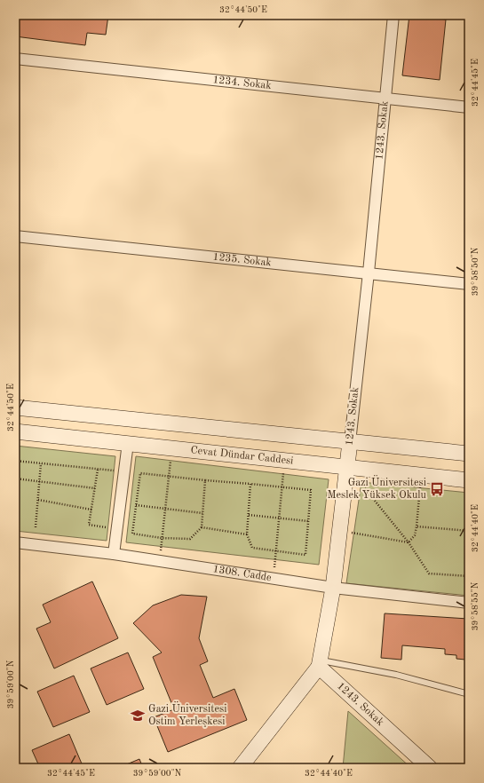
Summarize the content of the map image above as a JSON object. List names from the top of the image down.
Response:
{
  "streets": {
    "street": [
      "1234. Sokak",
      "1243. Sokak",
      "1235. Sokak",
      "Cevat Dündar Caddesi",
      "1308. Cadde"
    ]
  },
  "crossings": [
    ["1234. Sokak", "1243. Sokak"],
    ["1243. Sokak", "1235. Sokak"],
    ["1243. Sokak", "Cevat Dündar Caddesi"],
    ["1243. Sokak", "1308. Cadde"]
  ],
  "places": {
    "bus stop": ["Gazi Üniversitesi Meslek Yüksek Okulu"],
    "school or university": ["Gazi Üniversitesi Ostim Yerleşkesi"]
  },
  "coordinates": [
    "32°44'50\"E",
    "32°44'45\"E",
    "39°58'50\"N",
    "32°44'40\"E",
    "39°58'55\"N",
    "39°59'00\"N"
  ]
}
